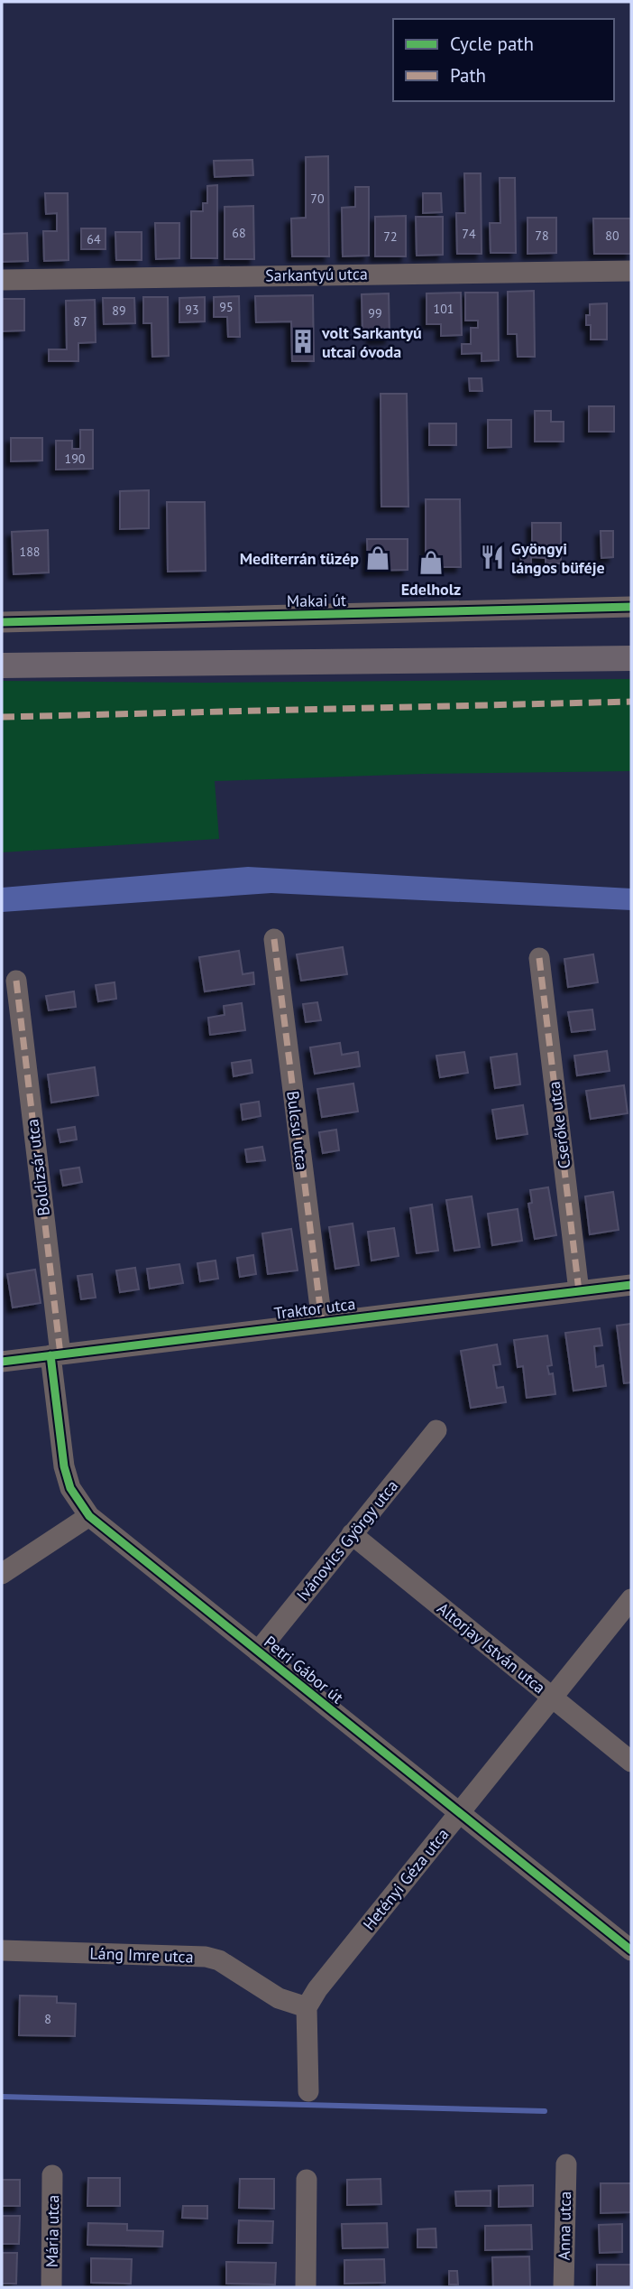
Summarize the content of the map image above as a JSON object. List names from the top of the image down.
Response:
{
  "streets": {
    "street": [
      "Sarkantyú utca",
      "Makai út",
      "Cserőke utca",
      "Bulcsú utca",
      "Boldizsár utca",
      "Traktor utca",
      "Ivánovics György utca",
      "Altorjay István utca",
      "Petri Gábor út",
      "Hetényi Géza utca",
      "Láng Imre utca",
      "Anna utca",
      "Mária utca"
    ]
  },
  "crossings": [
    ["Cserőke utca", "Traktor utca"],
    ["Bulcsú utca", "Traktor utca"],
    ["Boldizsár utca", "Traktor utca"],
    ["Boldizsár utca", "Petri Gábor út"],
    ["Traktor utca", "Petri Gábor út"],
    ["Ivánovics György utca", "Altorjay István utca"],
    ["Ivánovics György utca", "Petri Gábor út"],
    ["Altorjay István utca", "Hetényi Géza utca"],
    ["Petri Gábor út", "Hetényi Géza utca"],
    ["Hetényi Géza utca", "Láng Imre utca"]
  ],
  "places": {
    "building": ["volt Sarkantyú utcai óvoda"],
    "restaurant": ["Gyöngyi lángos büféje"],
    "shop": ["Mediterrán tüzép", "Edelholz"]
  },
  "house_numbers": [
    "70",
    "68",
    "74",
    "78",
    "80",
    "72",
    "64",
    "95",
    "101",
    "93",
    "89",
    "99",
    "87",
    "190",
    "188",
    "8"
  ],
  "legend": ["Cycle path", "Path"]
}
